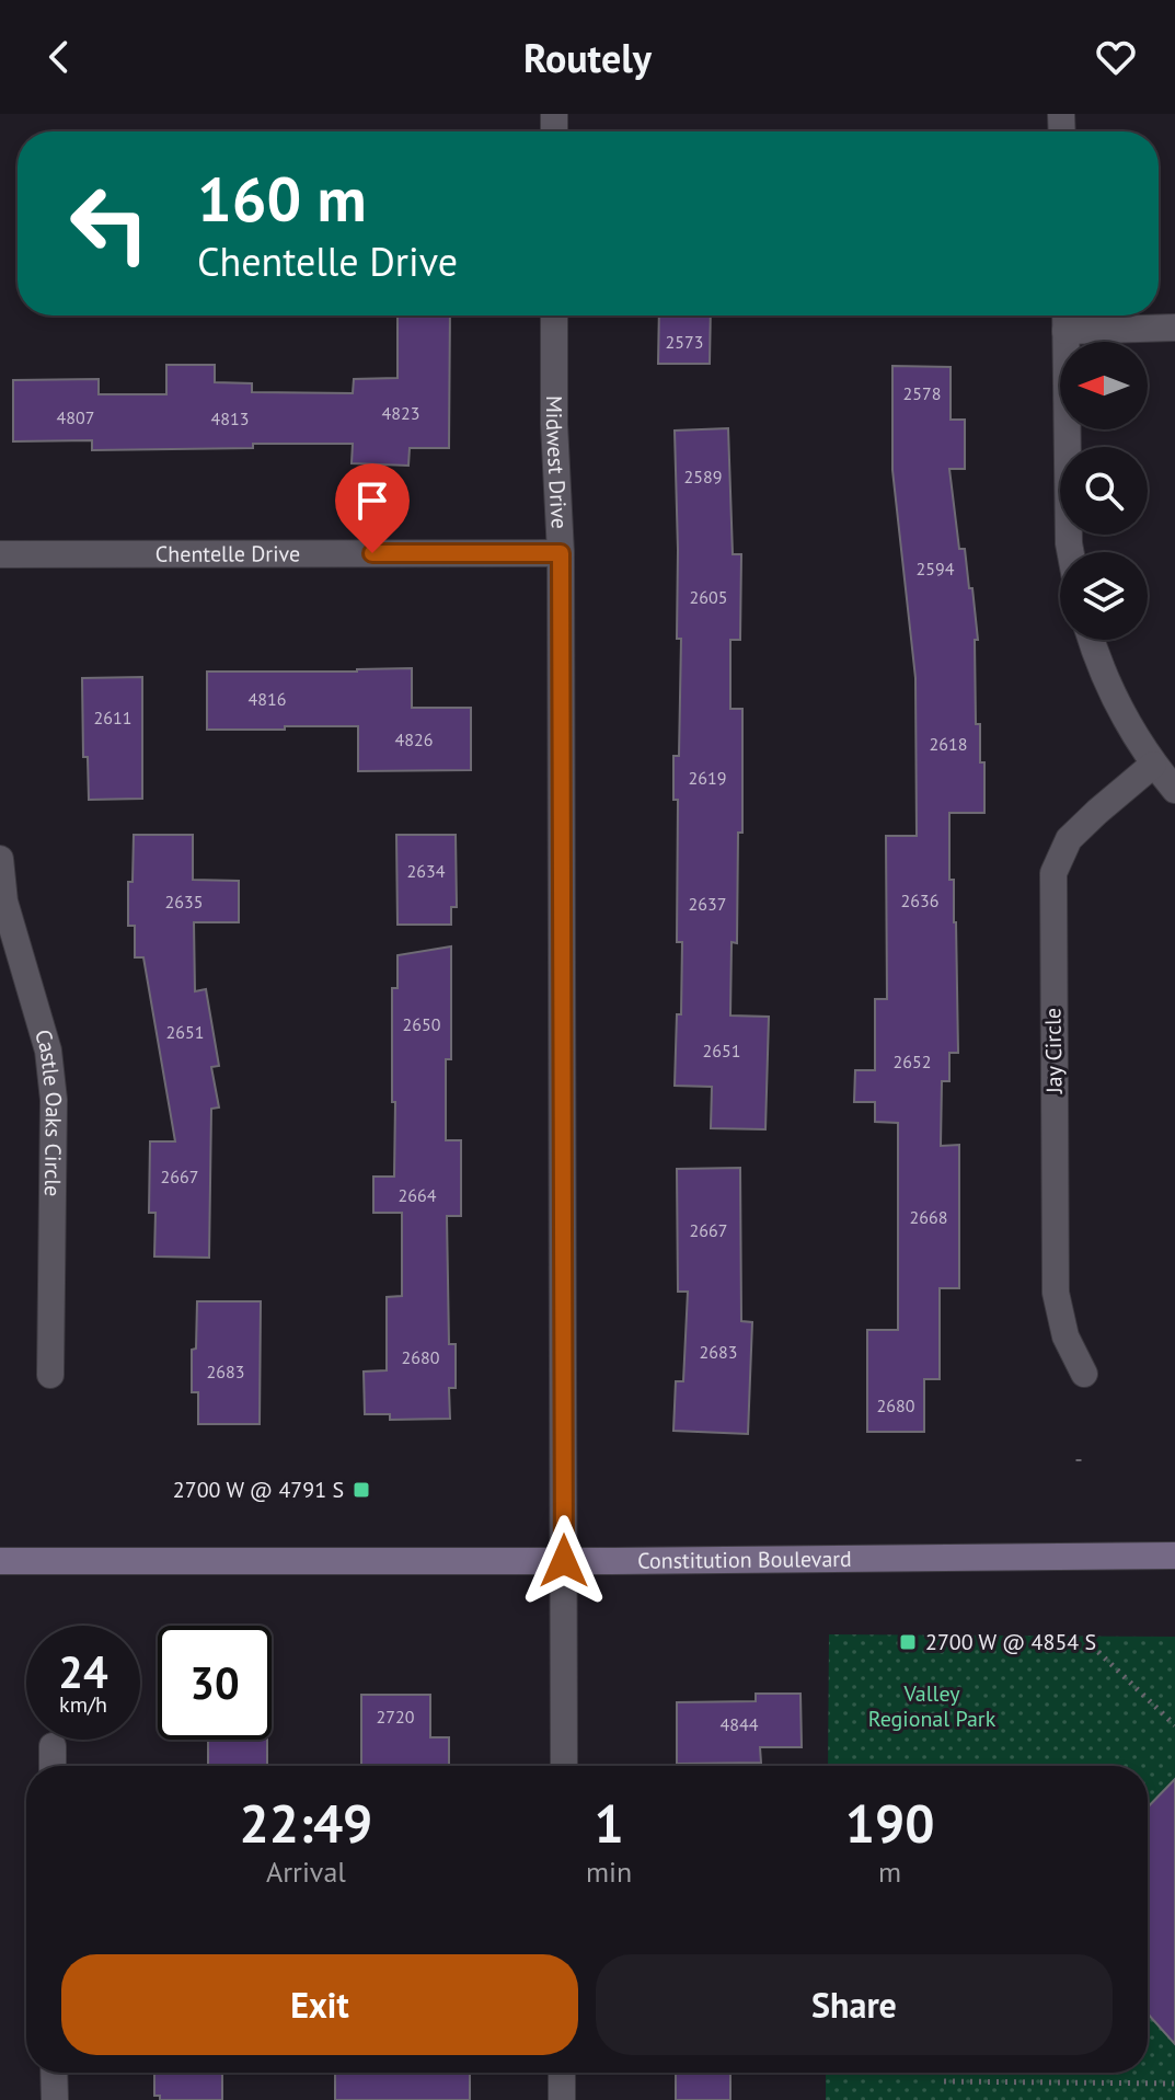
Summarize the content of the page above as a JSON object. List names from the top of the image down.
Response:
{
  "streets": {
    "main road": ["Constitution Boulevard"],
    "street": [
      "Midwest Drive",
      "Chentelle Drive",
      "Jay Circle",
      "Castle Oaks Circle"
    ]
  },
  "crossings": [
    ["Midwest Drive", "Chentelle Drive"],
    ["Midwest Drive", "Constitution Boulevard"]
  ],
  "parks": ["Valley Regional Park"],
  "places": {
    "transit": ["2700 W @ 4791 S", "2700 W @ 4854 S"]
  },
  "house_numbers": [
    "2573",
    "2578",
    "4823",
    "4807",
    "4813",
    "2589",
    "2594",
    "2605",
    "4816",
    "2611",
    "4826",
    "2618",
    "2619",
    "2634",
    "2636",
    "2635",
    "2637",
    "2650",
    "2651",
    "2651",
    "2652",
    "2667",
    "2664",
    "2668",
    "2667",
    "2683",
    "2680",
    "2683",
    "2680",
    "2720",
    "4844"
  ],
  "north": "left",
  "page": {
    "header": "Routely",
    "turn": ["160 m", "Chentelle Drive"],
    "speed": "24 km/h",
    "limit": "30",
    "eta": [
      "22:49",
      "Arrival",
      "1",
      "min",
      "190",
      "m"
    ],
    "buttons": ["Exit", "Share"]
  }
}
